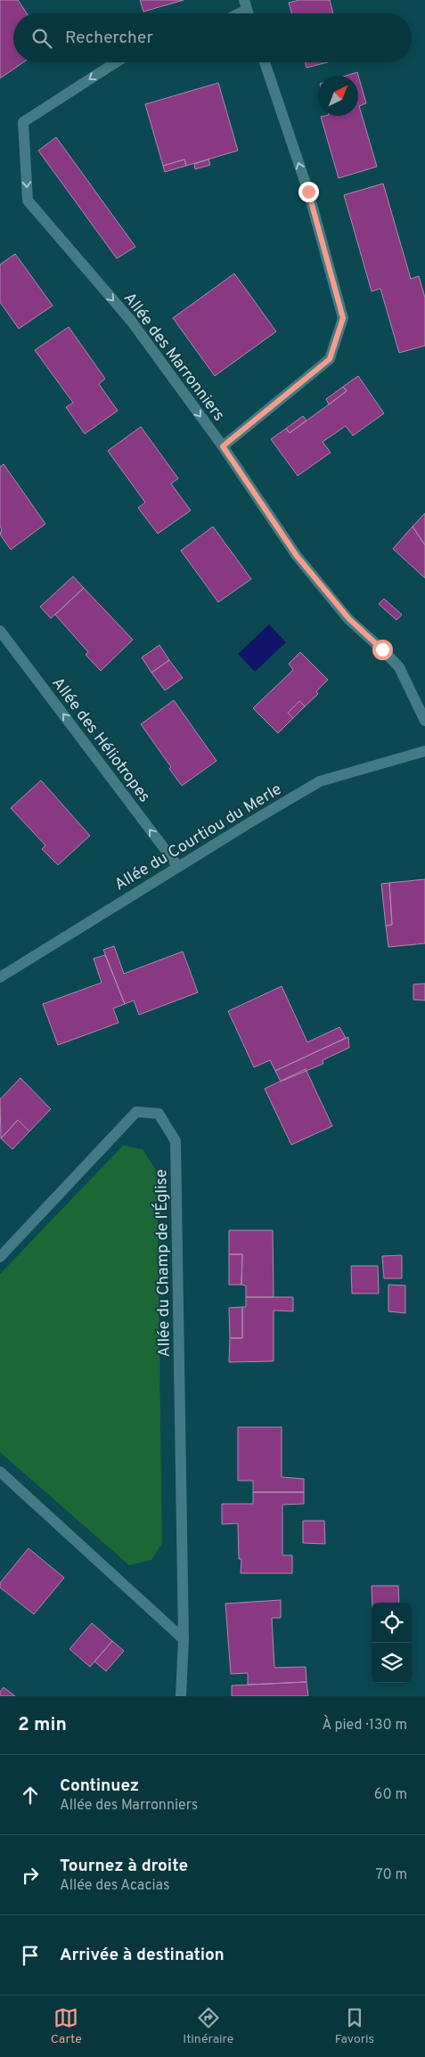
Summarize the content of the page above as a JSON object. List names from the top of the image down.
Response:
{
  "streets": {
    "street": [
      "Allée des Marronniers",
      "Allée des Héliotropes",
      "Allée du Courtiou du Merle",
      "Allée du Champ de l'Église"
    ]
  },
  "crossings": [
    ["Allée des Héliotropes", "Allée du Courtiou du Merle"]
  ],
  "one_way": ["Allée des Héliotropes"],
  "north": "top right",
  "page": {
    "search": "Rechercher",
    "heading": ["2 min", "À pied · 130 m"],
    "list": [
      ["Continuez", "Allée des Marronniers", "60 m"],
      ["Tournez à droite", "Allée des Acacias", "70 m"],
      "Arrivée à destination"
    ],
    "nav": ["Carte", "Itinéraire", "Favoris"]
  }
}
